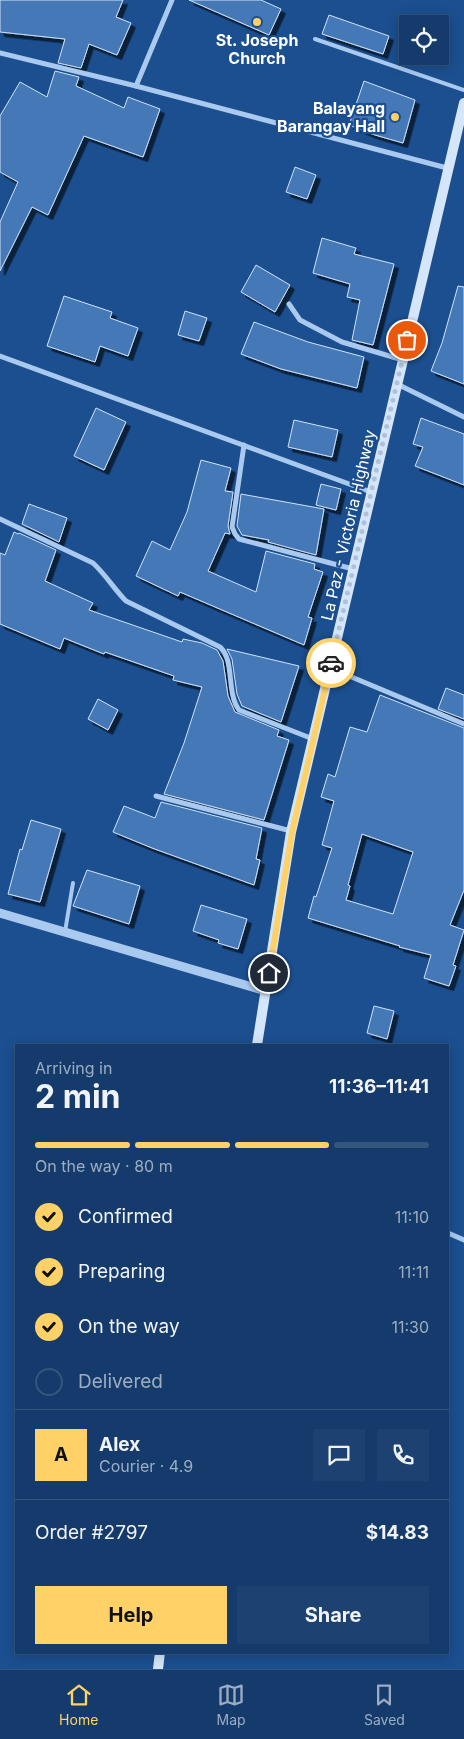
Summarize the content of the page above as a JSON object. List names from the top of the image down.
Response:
{
  "streets": {
    "main road": ["La Paz - Victoria Highway"]
  },
  "places": ["St. Joseph Church", "Balayang Barangay Hall"],
  "page": {
    "heading": ["2 min", "Arriving in", "11:36–11:41"],
    "panel": [
      "Alex",
      "Courier · 4.9",
      "Order #2797",
      "$14.83"
    ],
    "bar": "On the way · 80 m",
    "list": [
      ["Confirmed", "11:10"],
      ["Preparing", "11:11"],
      ["On the way", "11:30"],
      "Delivered"
    ],
    "round": "A",
    "buttons": ["Help", "Share"],
    "tabs": ["Home", "Map", "Saved"]
  }
}
